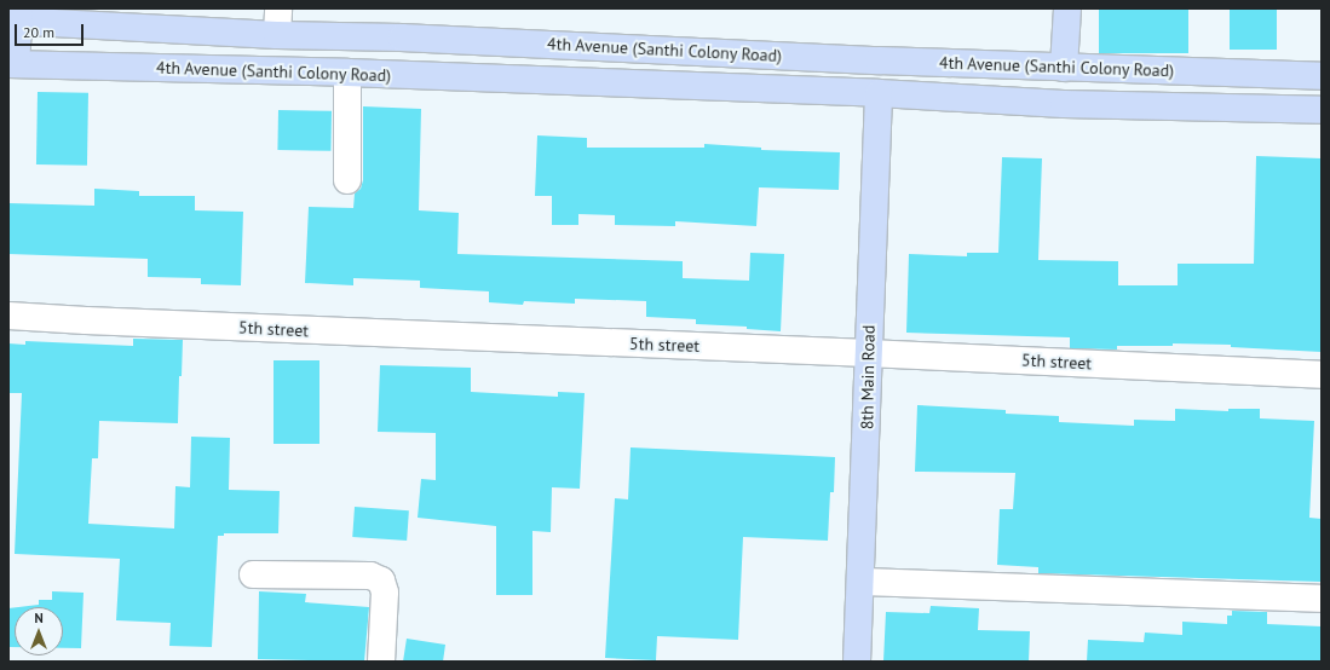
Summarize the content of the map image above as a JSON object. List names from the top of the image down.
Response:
{
  "streets": {
    "street": ["4th Avenue (Santhi Colony Road)", "5th street", "8th Main Road"]
  },
  "crossings": [
    ["4th Avenue (Santhi Colony Road)", "8th Main Road"],
    ["5th street", "8th Main Road"]
  ],
  "scale_bar": "20 m",
  "north": "top"
}
